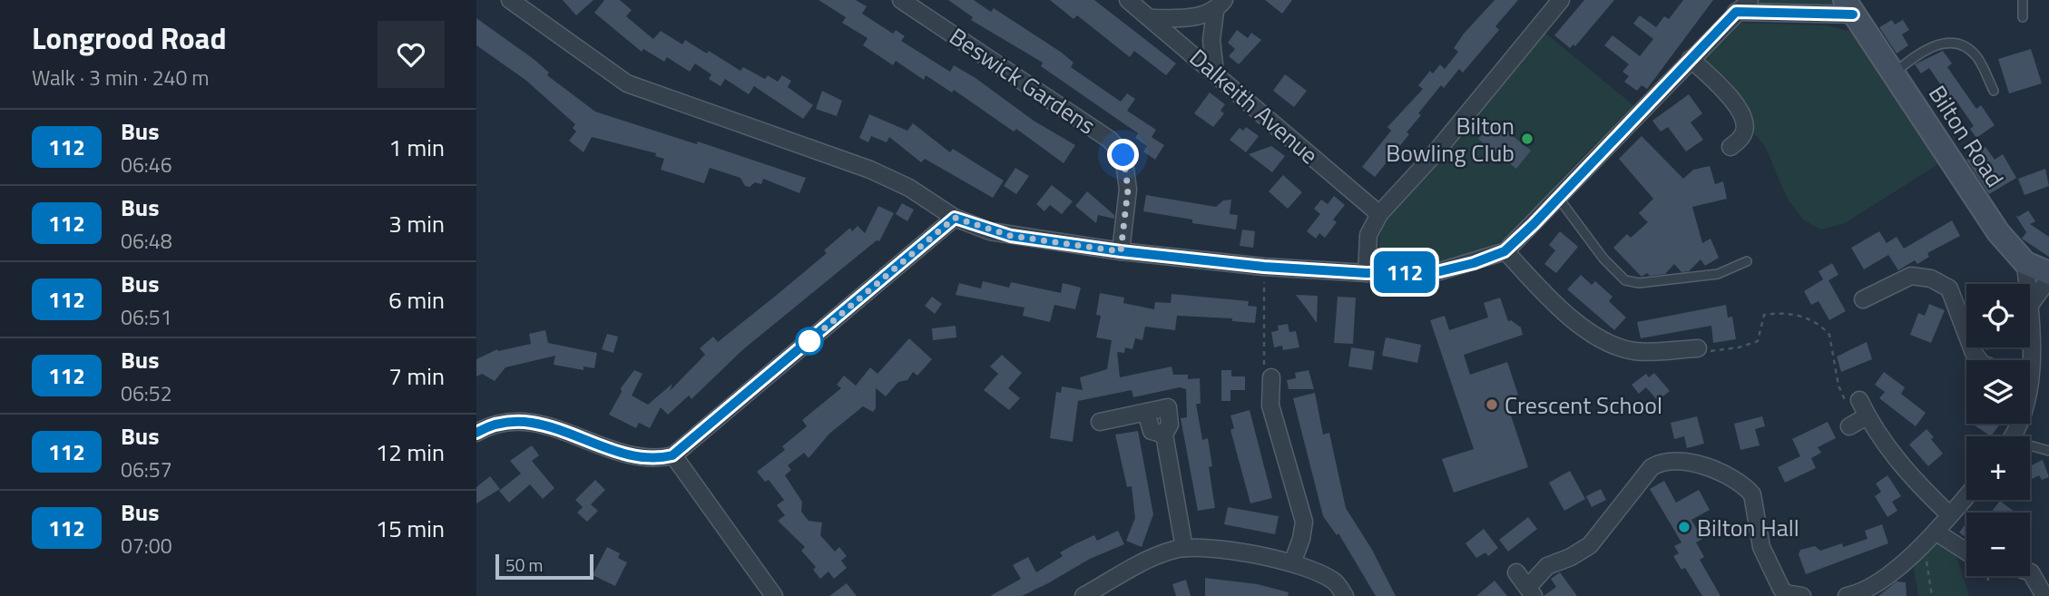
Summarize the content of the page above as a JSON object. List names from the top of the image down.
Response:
{
  "streets": {
    "main road": ["Bilton Road"],
    "street": ["Beswick Gardens", "Dalkeith Avenue"]
  },
  "places": ["Bilton Bowling Club", "Crescent School", "Bilton Hall"],
  "lines": ["bus line 112"],
  "scale_bar": "50 m",
  "page": {
    "heading": ["Longrood Road", "Walk · 3 min · 240 m"],
    "on_map": "112",
    "list": [
      {
        "mark": "112",
        "name": "Bus",
        "note": "06:46",
        "value": "1 min"
      },
      {
        "mark": "112",
        "name": "Bus",
        "note": "06:48",
        "value": "3 min"
      },
      {
        "mark": "112",
        "name": "Bus",
        "note": "06:51",
        "value": "6 min"
      },
      {
        "mark": "112",
        "name": "Bus",
        "note": "06:52",
        "value": "7 min"
      },
      {
        "mark": "112",
        "name": "Bus",
        "note": "06:57",
        "value": "12 min"
      },
      {
        "mark": "112",
        "name": "Bus",
        "note": "07:00",
        "value": "15 min"
      }
    ],
    "map_buttons": ["+", "−"],
    "scale": "50 m"
  }
}
